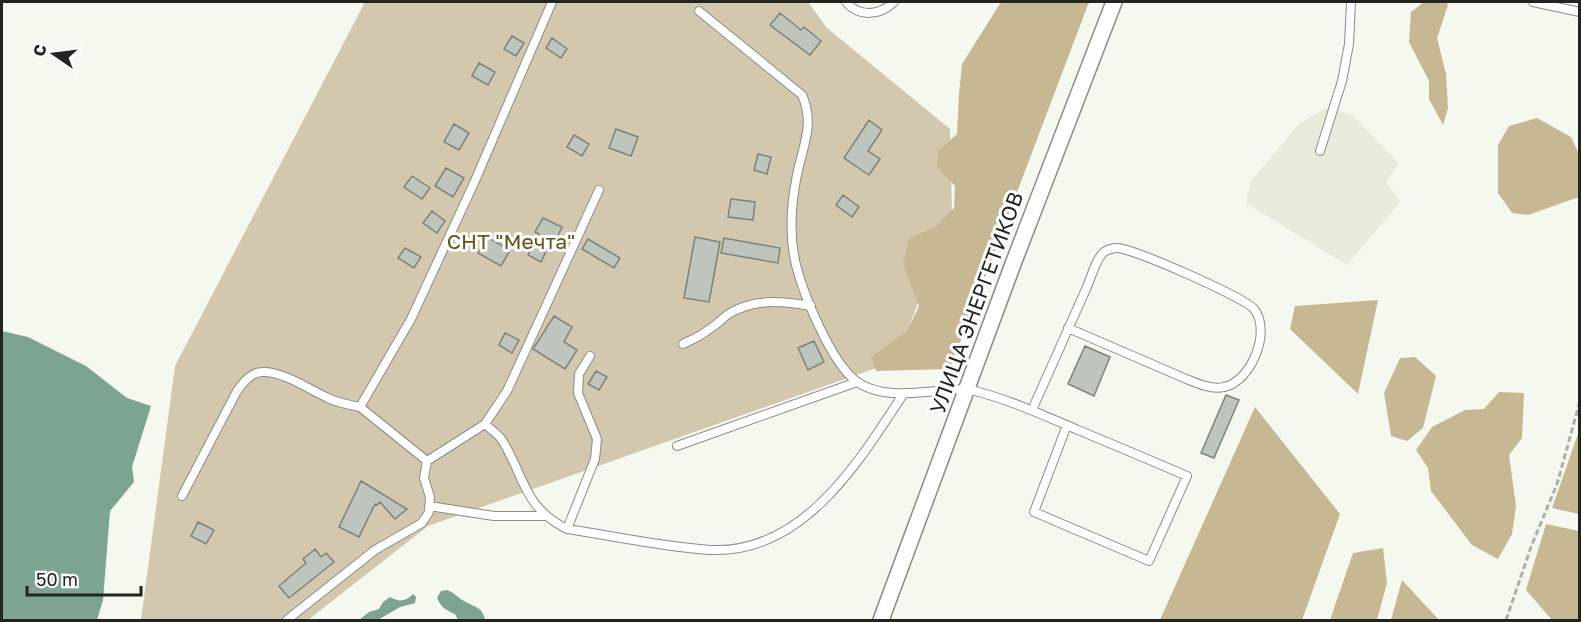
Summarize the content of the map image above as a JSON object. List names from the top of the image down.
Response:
{
  "streets": {
    "street": ["УЛИЦА ЭНЕРГЕТИКОВ"]
  },
  "parks": ["СНТ \"Мечта\""],
  "scale_bar": "50 m",
  "north": "left"
}
